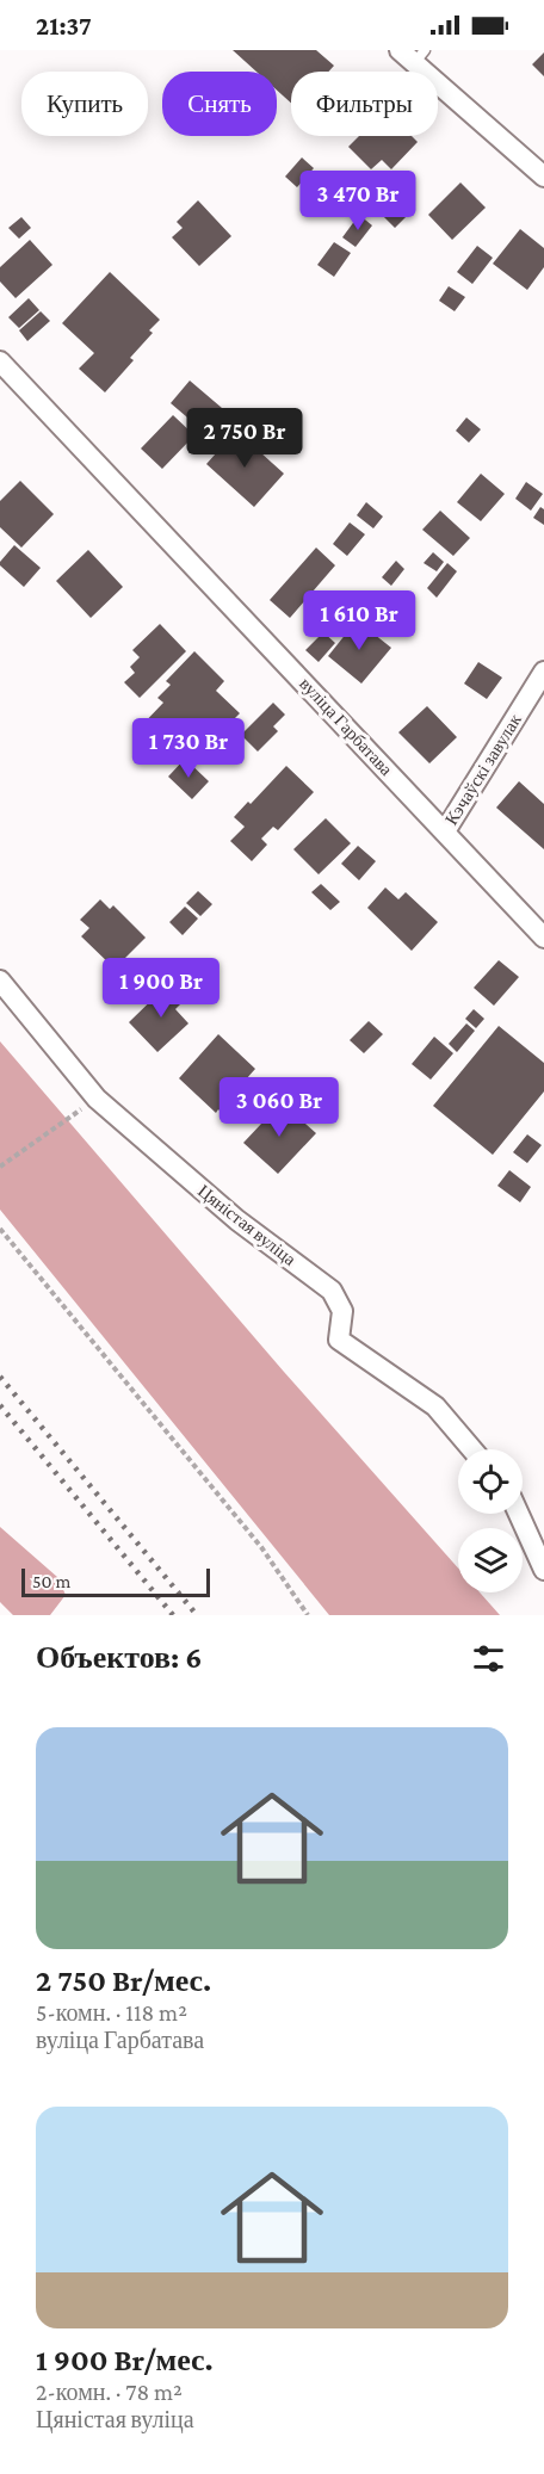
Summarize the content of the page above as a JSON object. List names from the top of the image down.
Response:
{
  "streets": {
    "street": ["вуліца Гарбатава", "Кэчаўскі завулак", "Цяністая вуліца"]
  },
  "crossings": [
    ["вуліца Гарбатава", "Кэчаўскі завулак"]
  ],
  "scale_bar": "50 m",
  "page": {
    "status": "21:37",
    "chip": ["Купить", "Снять", "Фильтры"],
    "price": [
      "3 470 Br",
      "2 750 Br",
      "1 610 Br",
      "1 730 Br",
      "1 900 Br",
      "3 060 Br"
    ],
    "scale": "50 m",
    "heading": "Объектов: 6",
    "list": [
      {
        "name": "2 750 Br/мес.",
        "note": "5-комн. · 118 m² · вуліца Гарбатава"
      },
      {
        "name": "1 900 Br/мес.",
        "note": "2-комн. · 78 m² · Цяністая вуліца"
      }
    ]
  }
}
